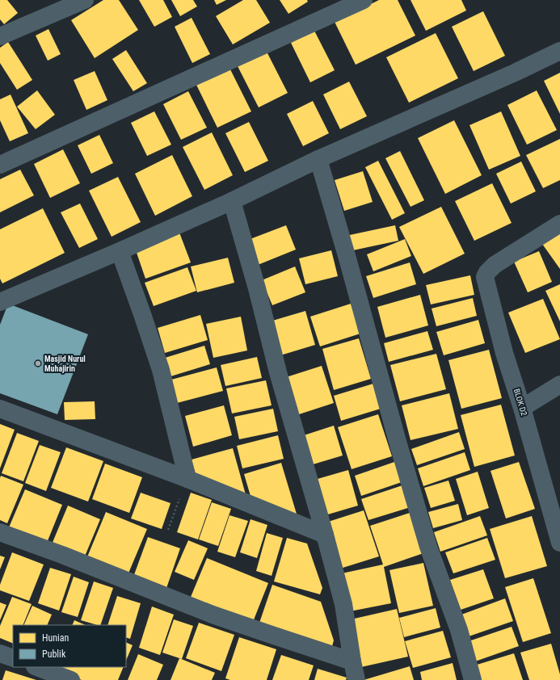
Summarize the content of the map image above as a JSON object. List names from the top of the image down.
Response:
{
  "streets": {
    "street": ["BLOK D2"]
  },
  "places": ["Masjid Nurul Muhajirin"],
  "legend": ["Hunian", "Publik"]
}
